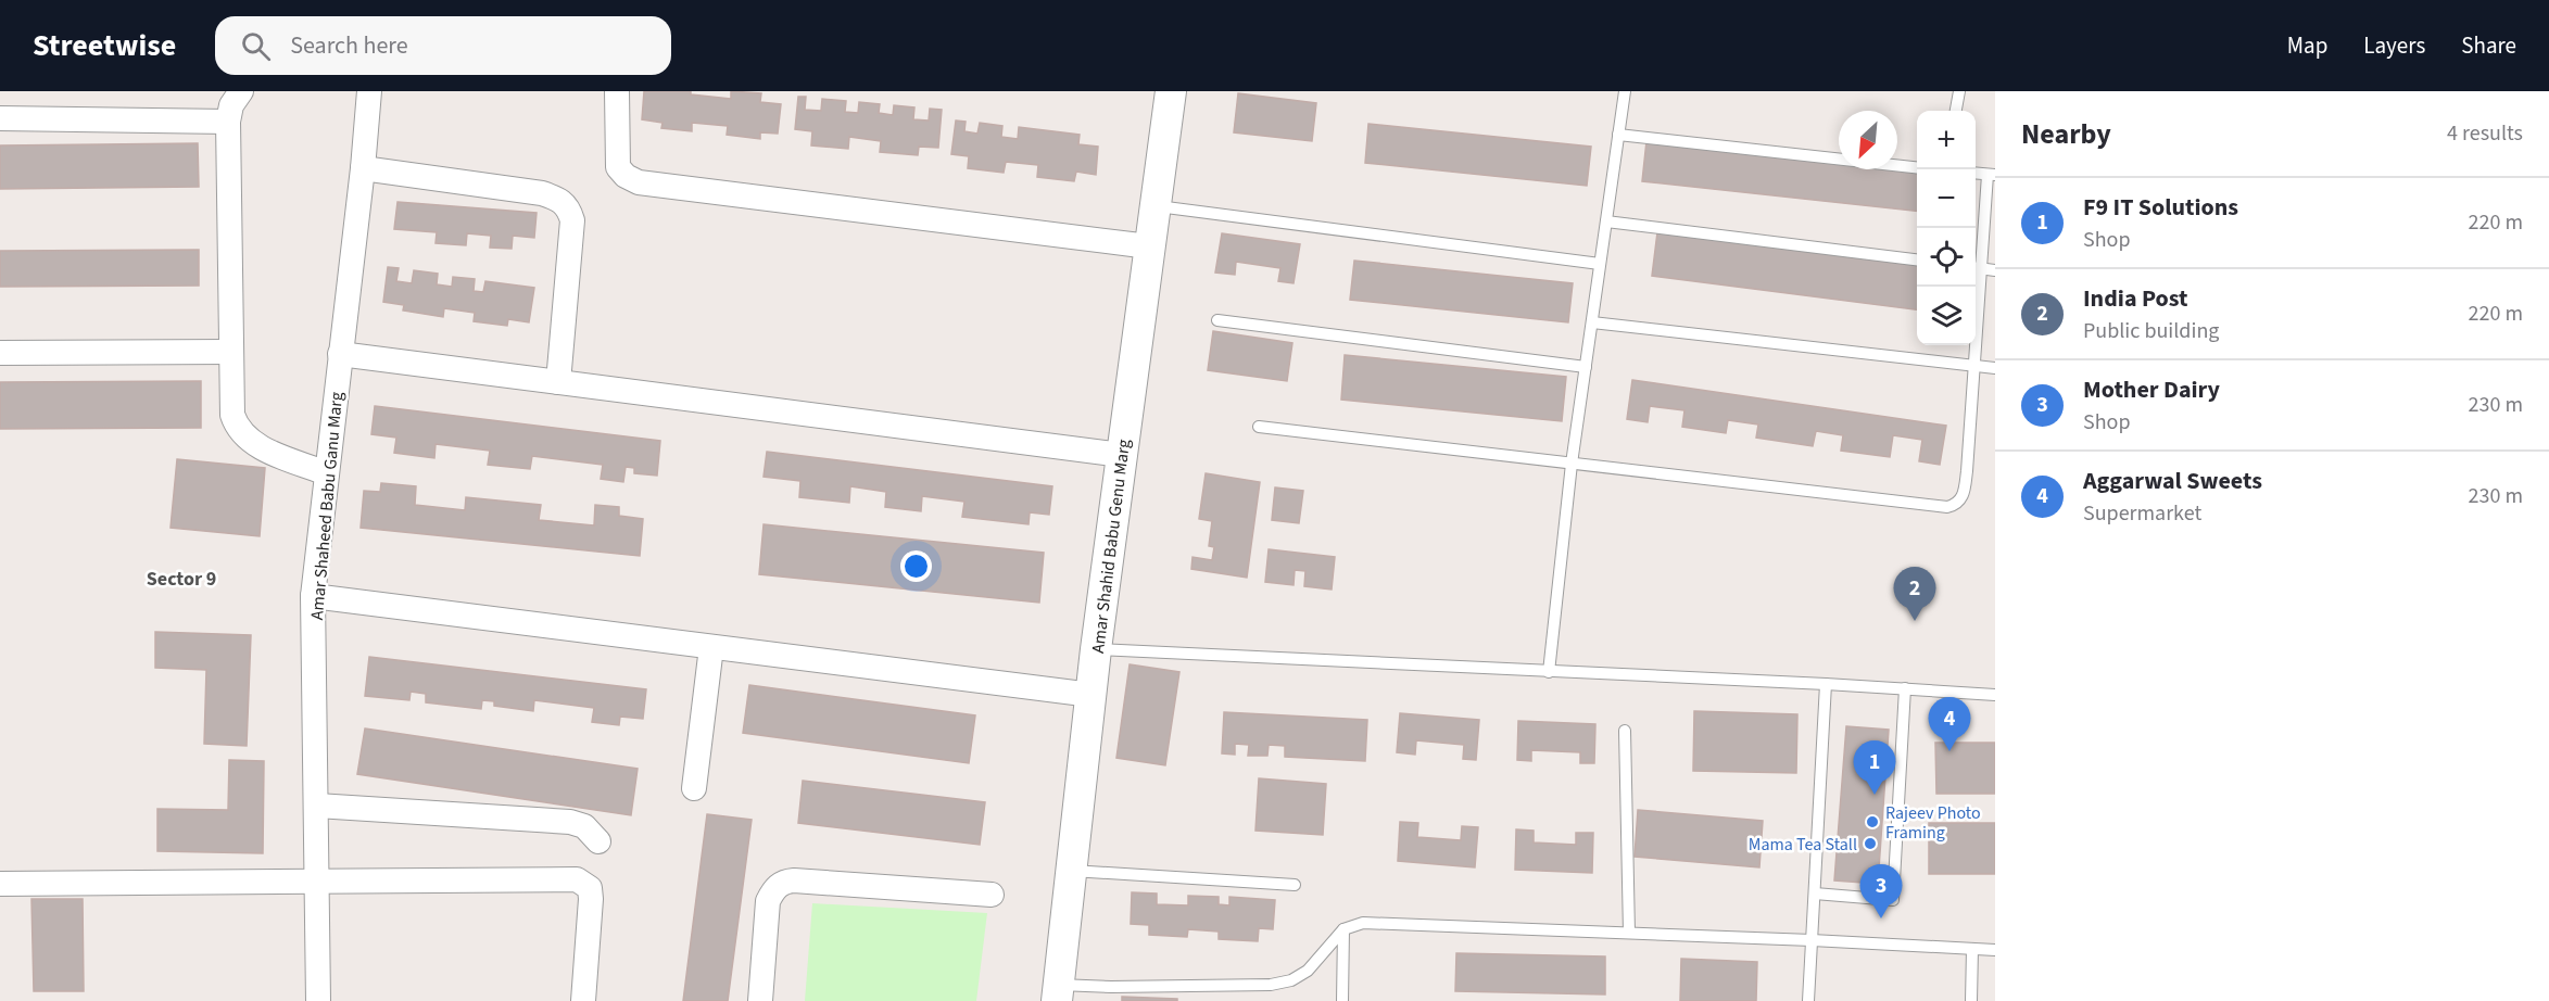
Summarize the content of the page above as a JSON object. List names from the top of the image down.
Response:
{
  "streets": {
    "street": ["Amar Shaheed Babu Ganu Marg", "Amar Shahid Babu Genu Marg"]
  },
  "districts": ["Sector 9"],
  "places": ["Rajeev Photo Framing", "Mama Tea Stall"],
  "north": "bottom left",
  "page": {
    "header": "Streetwise",
    "search": "Search here",
    "nav": ["Map", "Layers", "Share"],
    "heading": ["Nearby", "4 results"],
    "map_buttons": ["+", "−"],
    "list": [
      {
        "mark": "1",
        "name": "F9 IT Solutions",
        "note": "Shop",
        "value": "220 m"
      },
      {
        "mark": "2",
        "name": "India Post",
        "note": "Public building",
        "value": "220 m"
      },
      {
        "mark": "3",
        "name": "Mother Dairy",
        "note": "Shop",
        "value": "230 m"
      },
      {
        "mark": "4",
        "name": "Aggarwal Sweets",
        "note": "Supermarket",
        "value": "230 m"
      }
    ],
    "pins": [
      "2",
      "4",
      "1",
      "3"
    ]
  }
}
